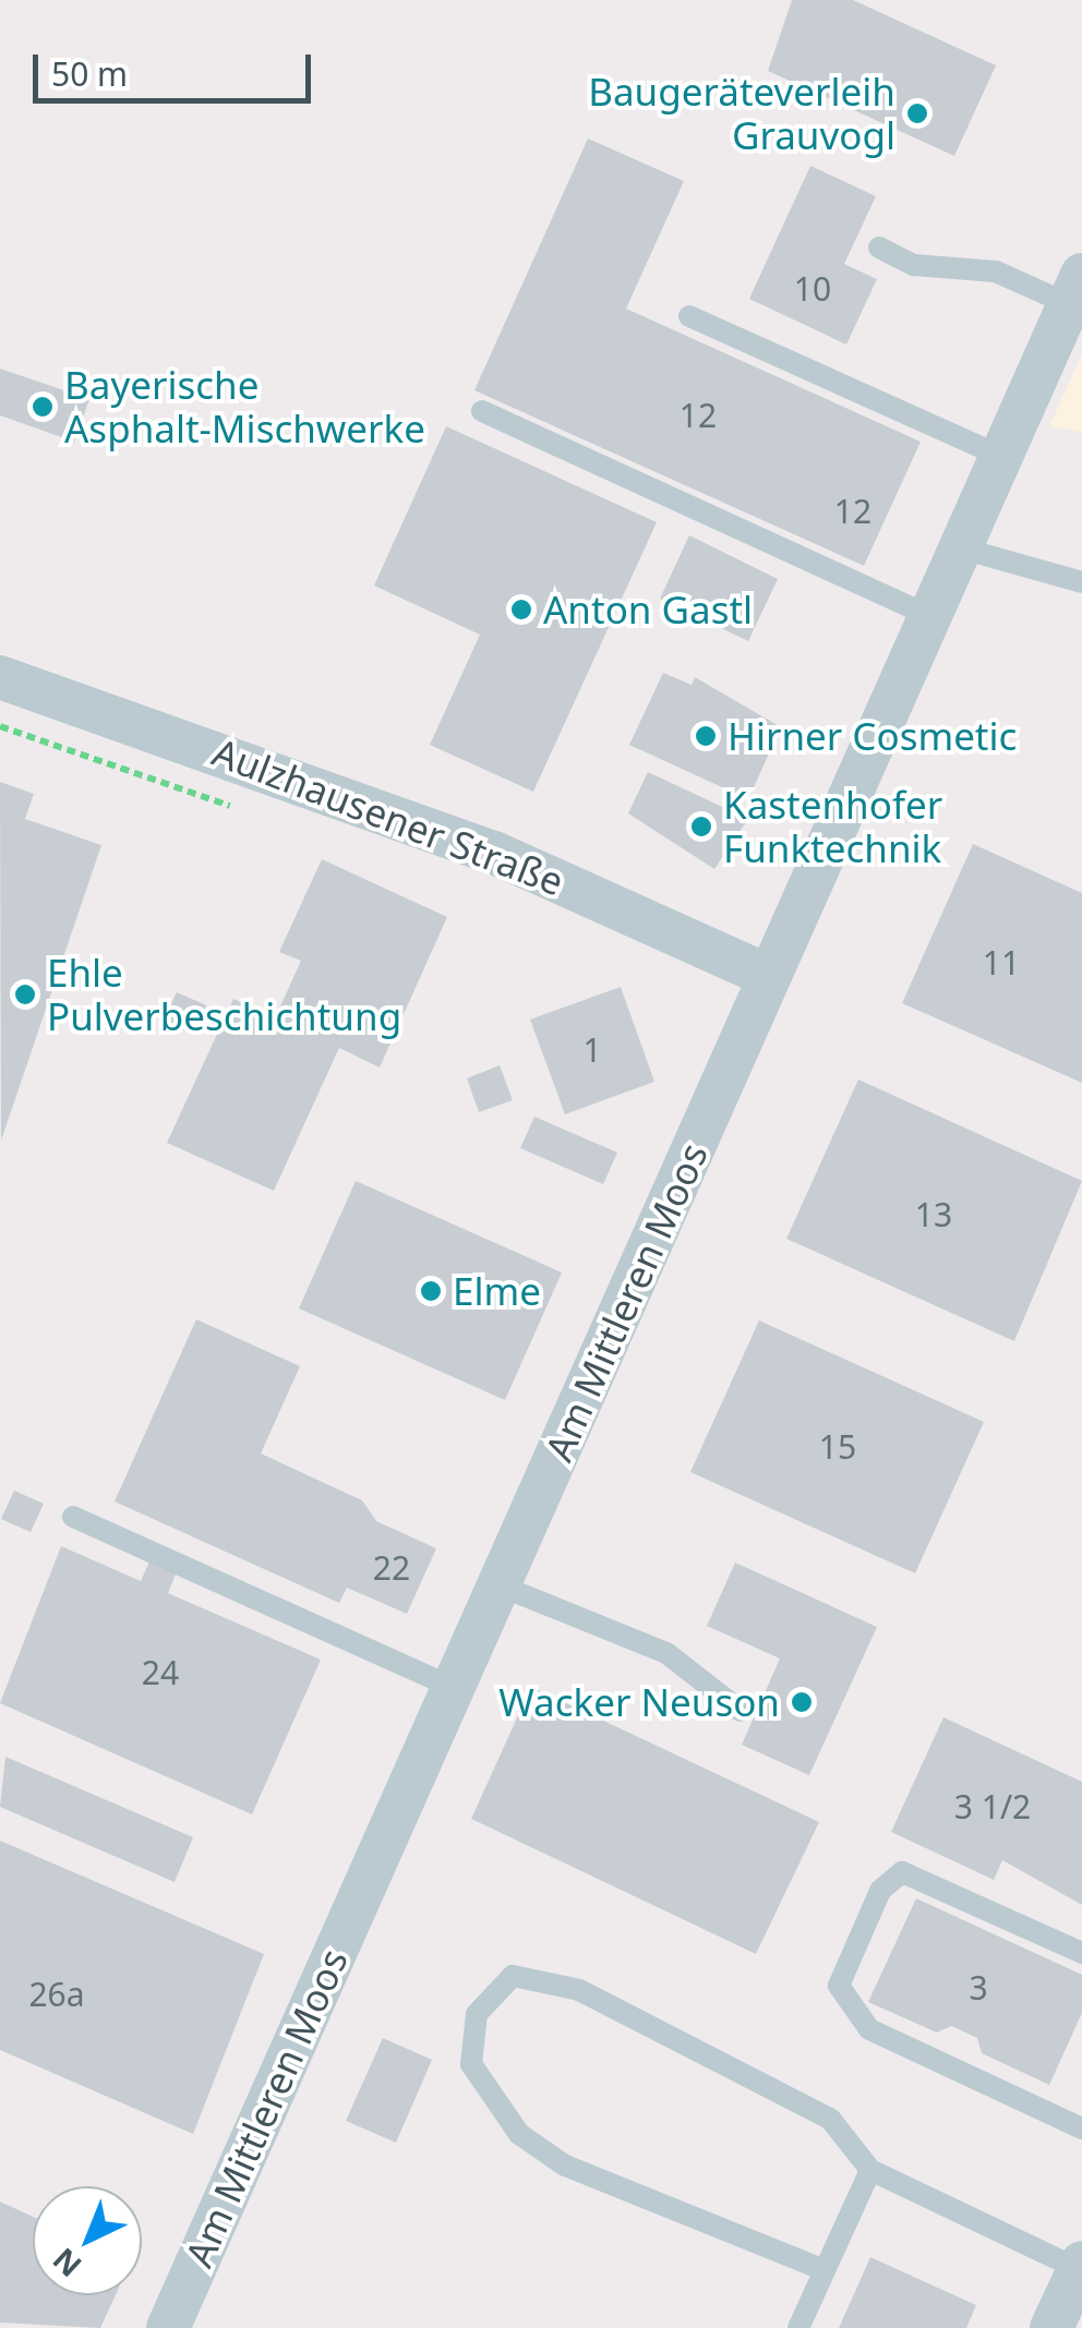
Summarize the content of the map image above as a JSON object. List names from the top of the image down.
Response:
{
  "streets": {
    "street": ["Aulzhausener Straße", "Am Mittleren Moos"]
  },
  "crossings": [
    ["Aulzhausener Straße", "Am Mittleren Moos"]
  ],
  "places": [
    "Baugeräteverleih Grauvogl",
    "Bayerische Asphalt-Mischwerke",
    "Anton Gastl",
    "Hirner Cosmetic",
    "Kastenhofer Funktechnik",
    "Ehle Pulverbeschichtung",
    "Elme",
    "Wacker Neuson"
  ],
  "house_numbers": [
    "10",
    "12",
    "12",
    "11",
    "1",
    "13",
    "15",
    "22",
    "24",
    "3 1/2",
    "3",
    "26a"
  ],
  "scale_bar": "50 m",
  "north": "bottom left"
}
